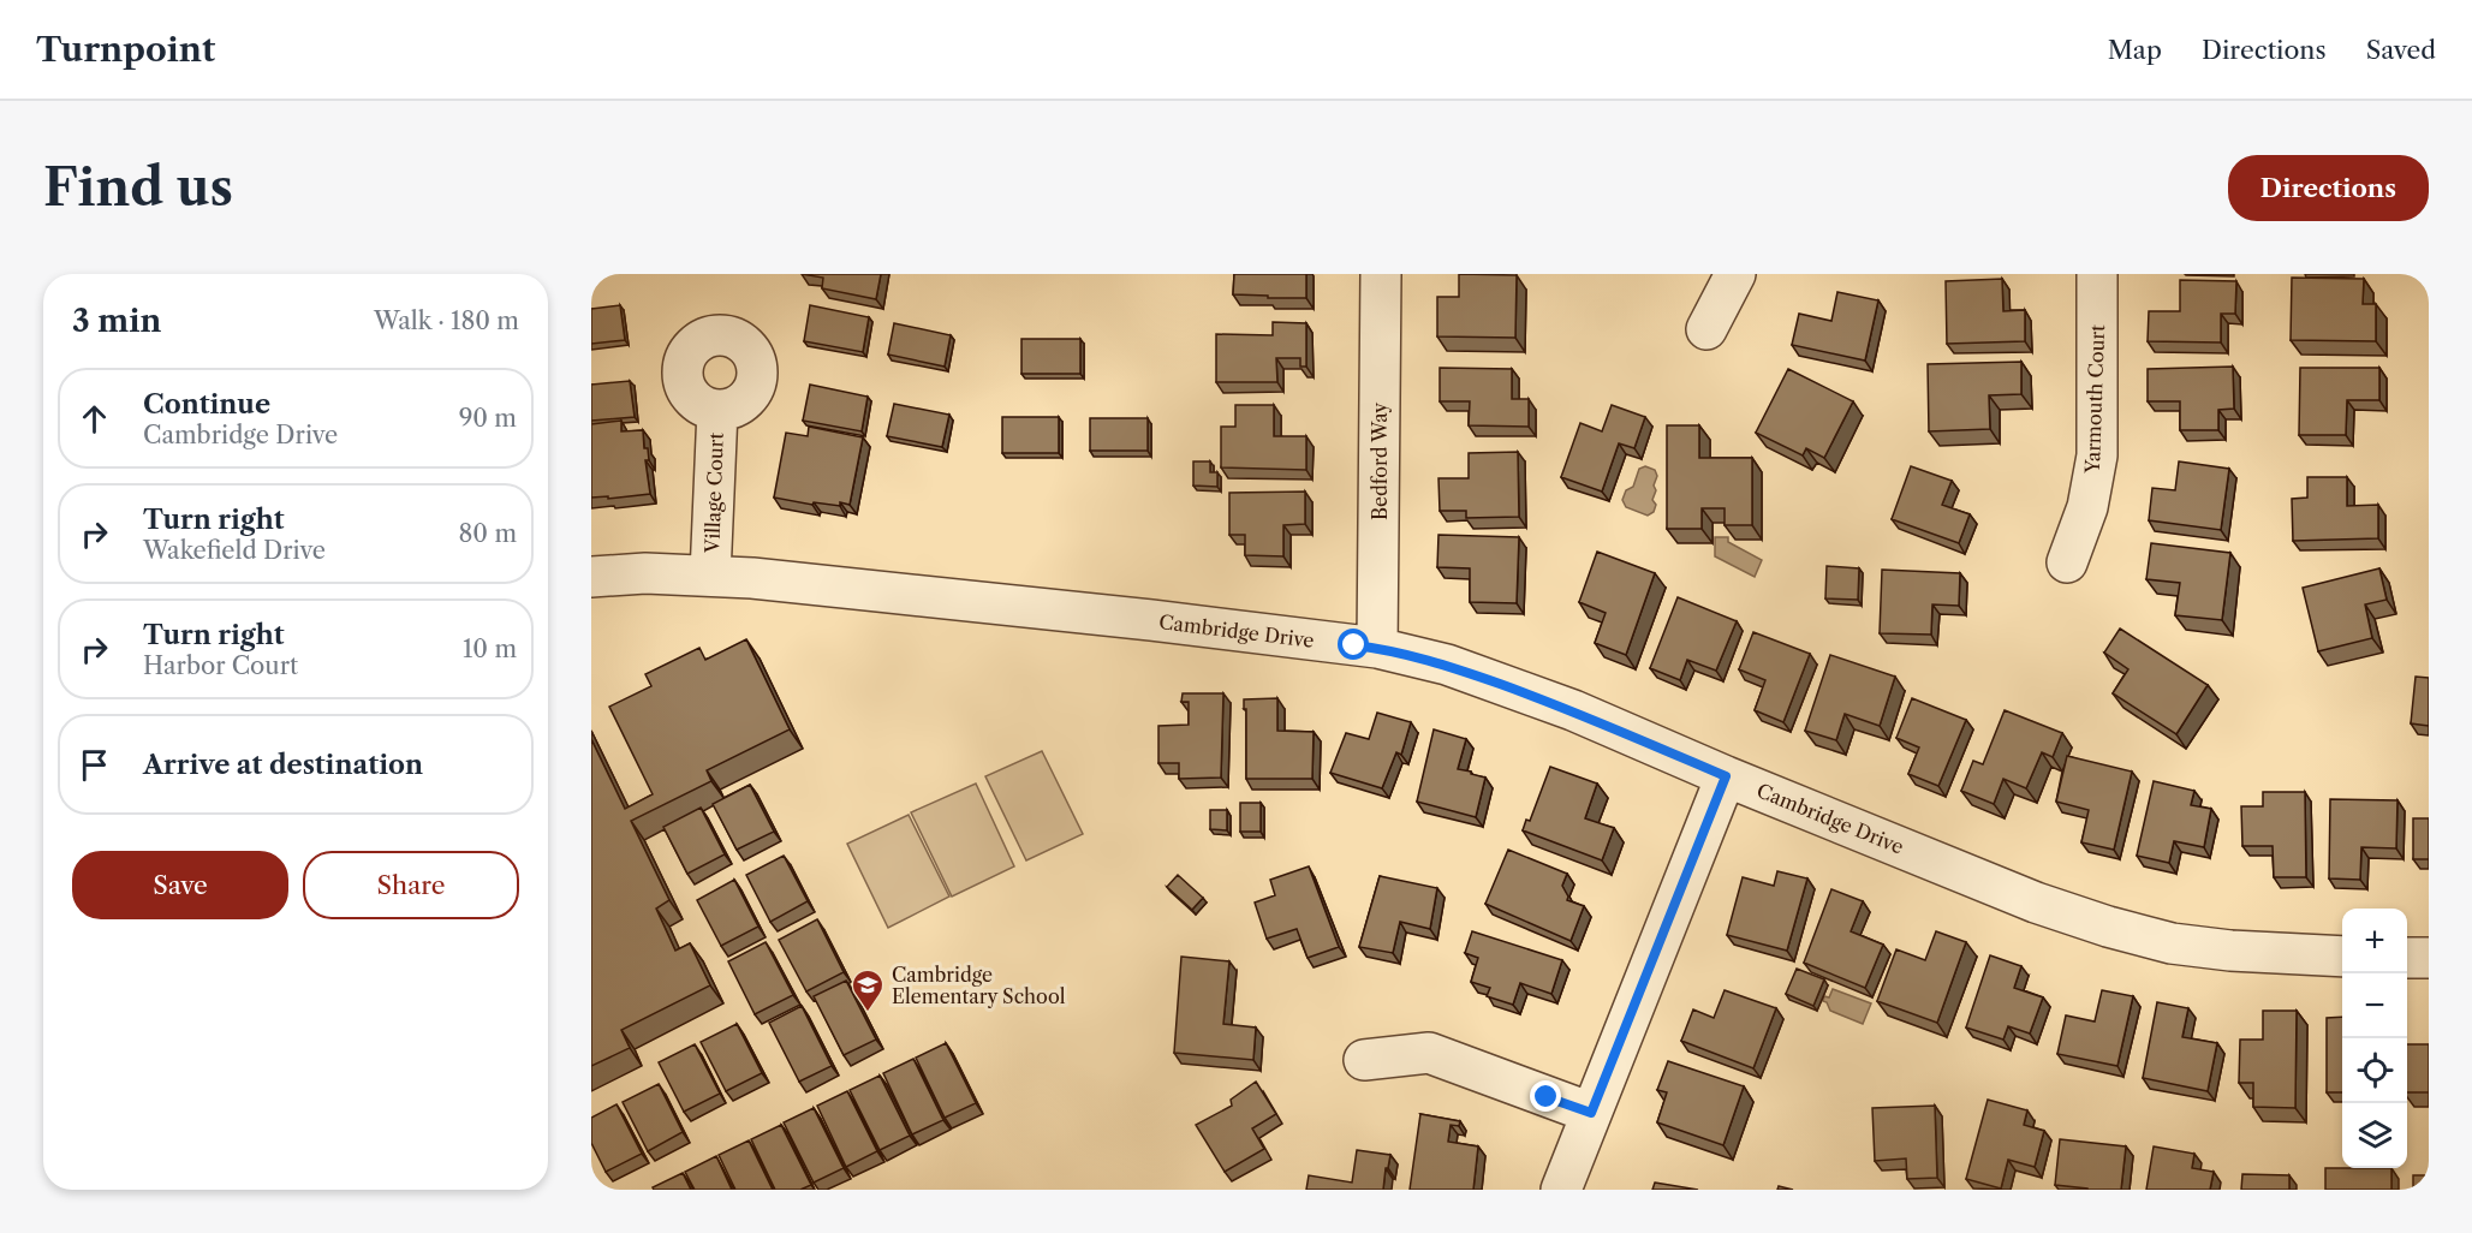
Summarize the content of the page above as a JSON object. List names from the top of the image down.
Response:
{
  "streets": {
    "street": [
      "Yarmouth Court",
      "Bedford Way",
      "Village Court",
      "Cambridge Drive"
    ]
  },
  "crossings": [
    ["Bedford Way", "Cambridge Drive"],
    ["Village Court", "Cambridge Drive"]
  ],
  "places": {
    "school or university": ["Cambridge Elementary School"]
  },
  "page": {
    "header": "Turnpoint",
    "nav": ["Map", "Directions", "Saved"],
    "buttons": [
      "Directions",
      ["Save", "Share"]
    ],
    "title": "Find us",
    "heading": ["3 min", "Walk · 180 m"],
    "list": [
      ["Continue", "Cambridge Drive", "90 m"],
      ["Turn right", "Wakefield Drive", "80 m"],
      ["Turn right", "Harbor Court", "10 m"],
      "Arrive at destination"
    ],
    "map_buttons": ["+", "−"]
  }
}
